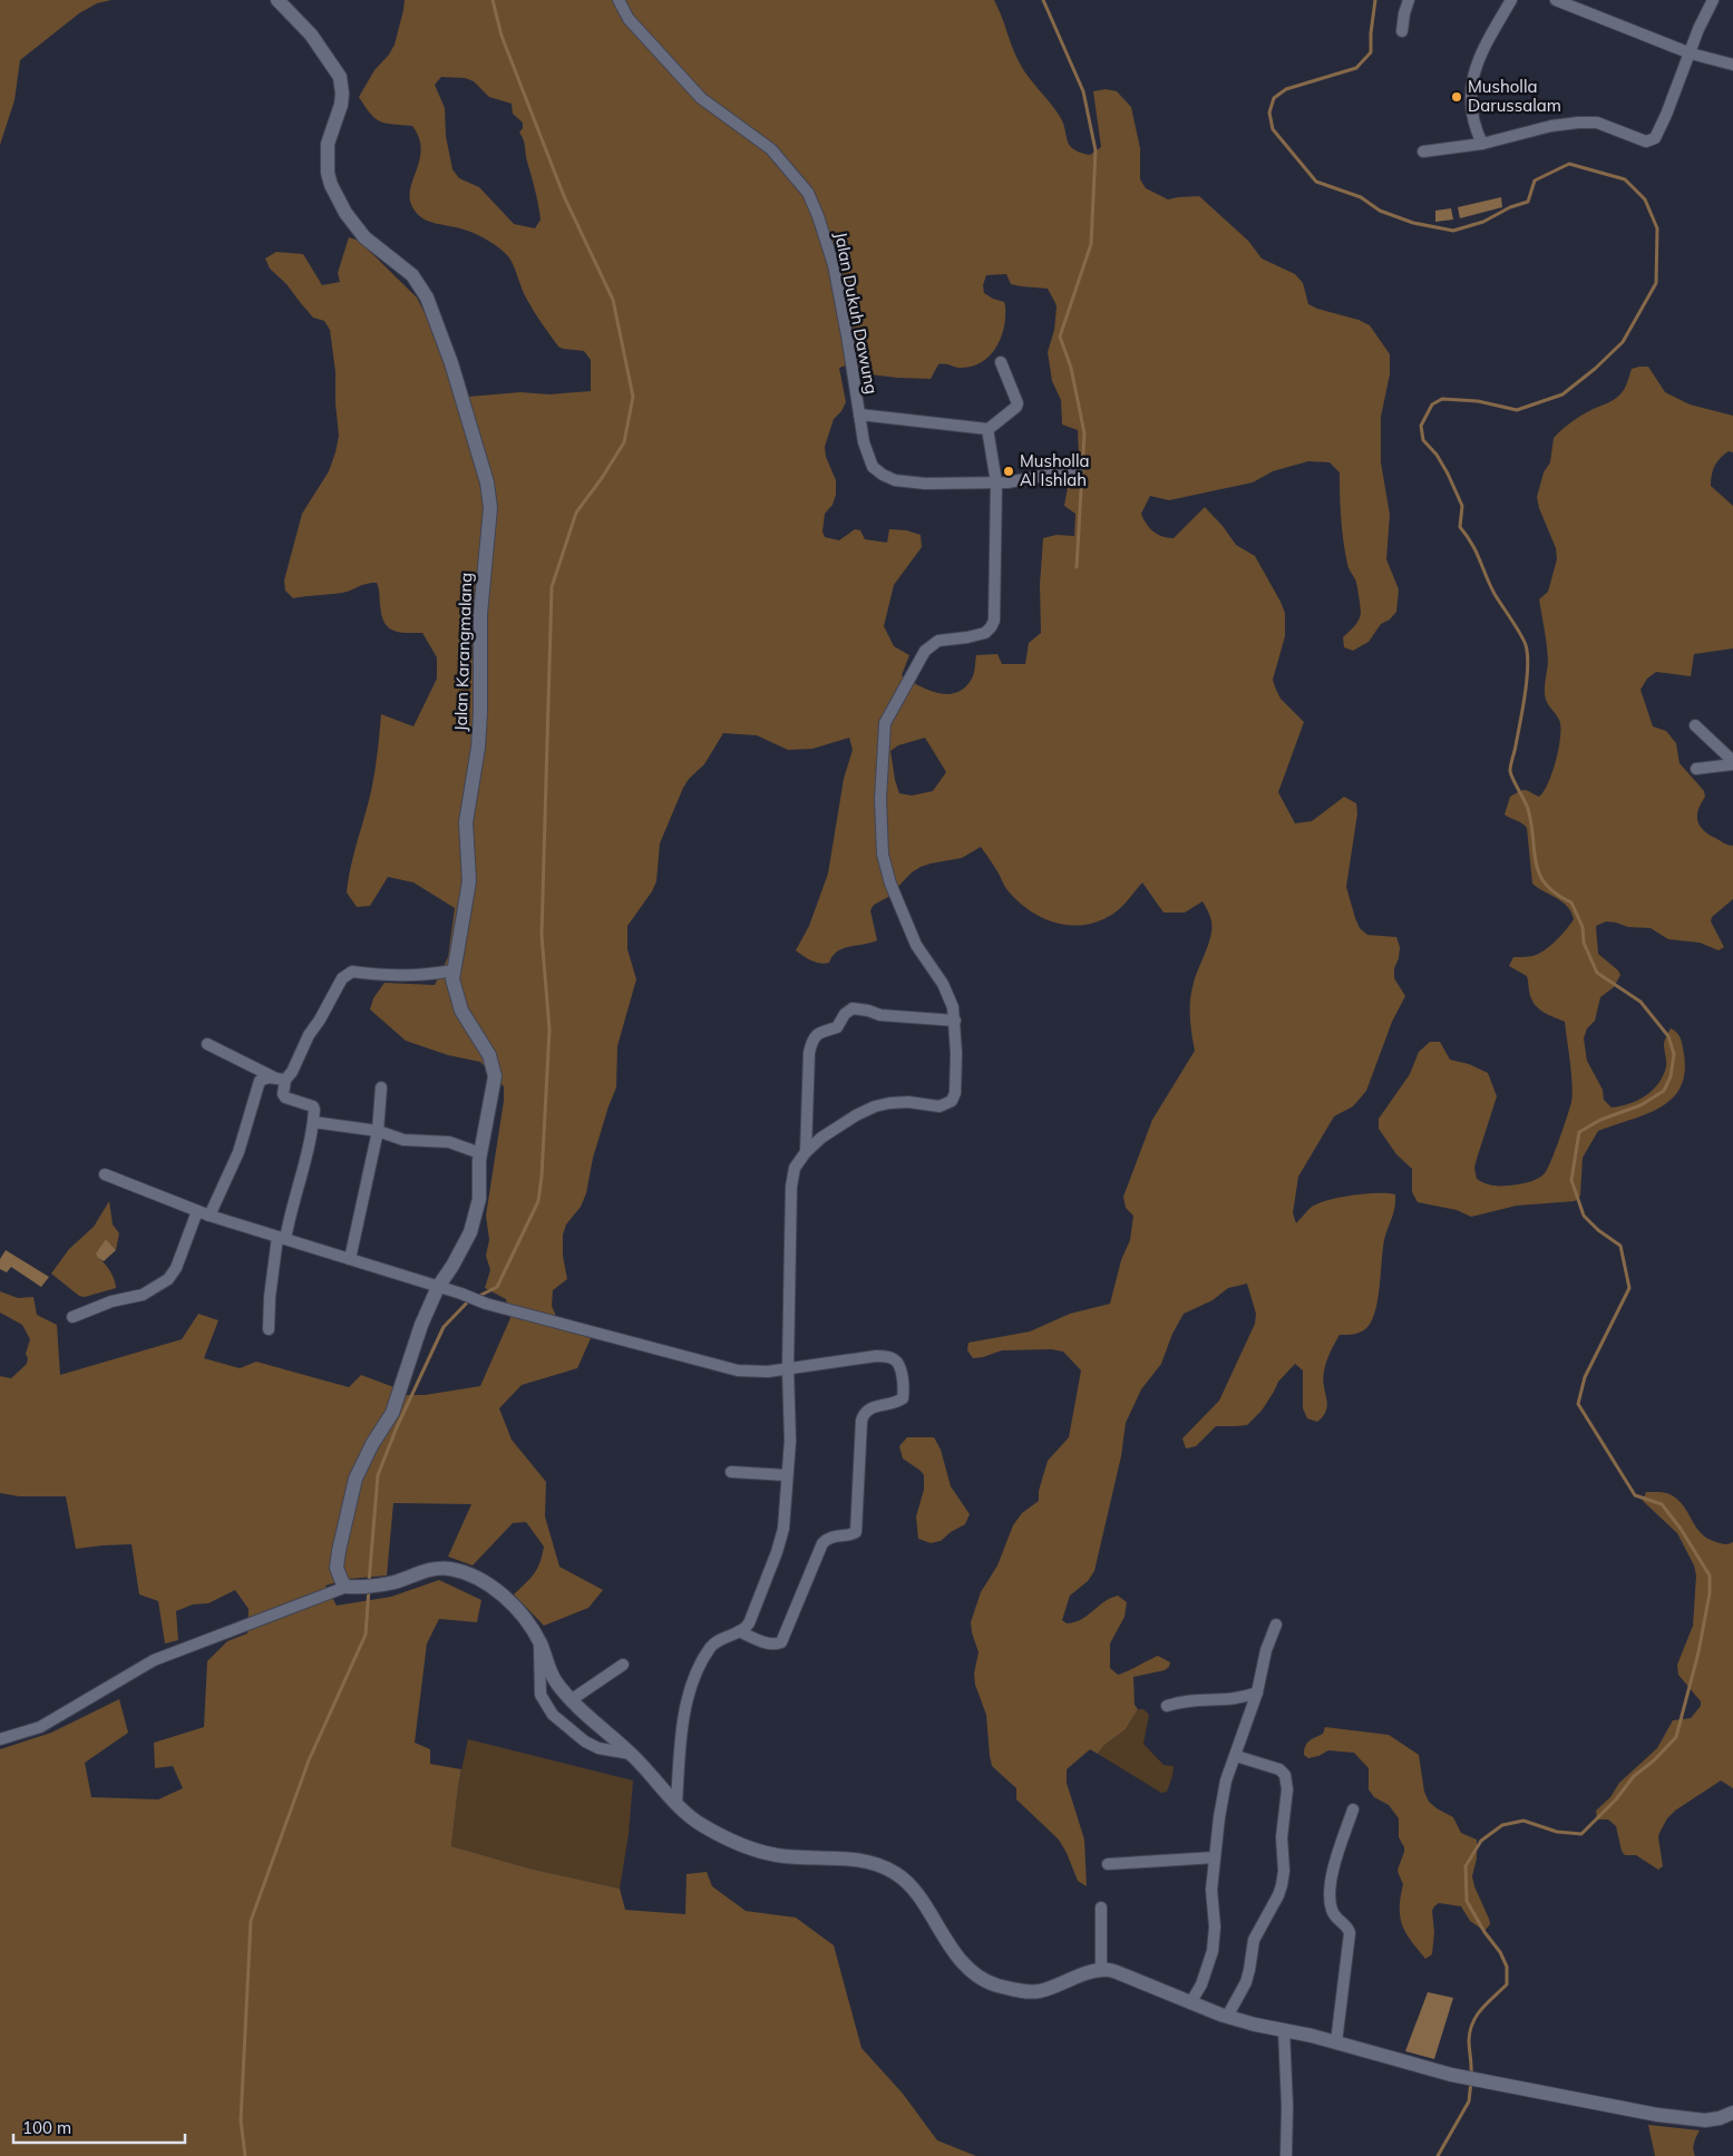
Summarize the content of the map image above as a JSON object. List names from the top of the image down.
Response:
{
  "streets": {
    "street": ["Jalan Dukuh Dawung", "Jalan Karangmalang"]
  },
  "places": ["Musholla Darussalam", "Musholla Al Ishlah"],
  "scale_bar": "100 m"
}
